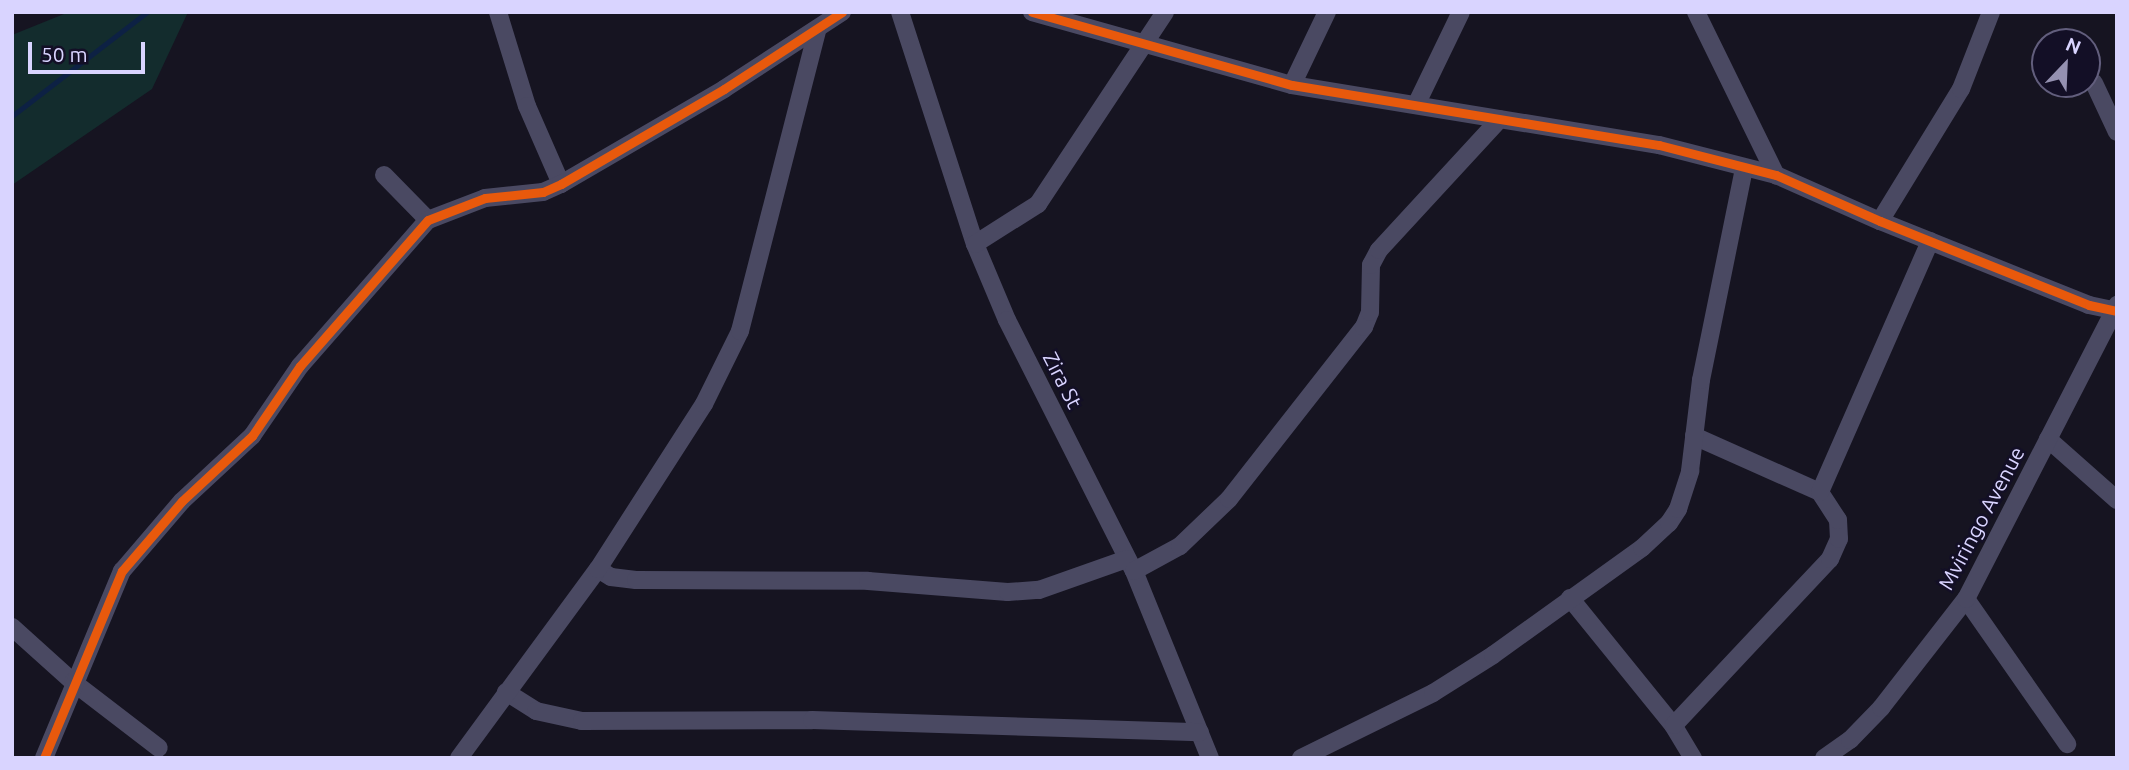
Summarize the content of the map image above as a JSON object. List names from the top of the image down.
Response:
{
  "streets": {
    "street": ["Zira St", "Mviringo Avenue"]
  },
  "scale_bar": "50 m",
  "north": "top right"
}
